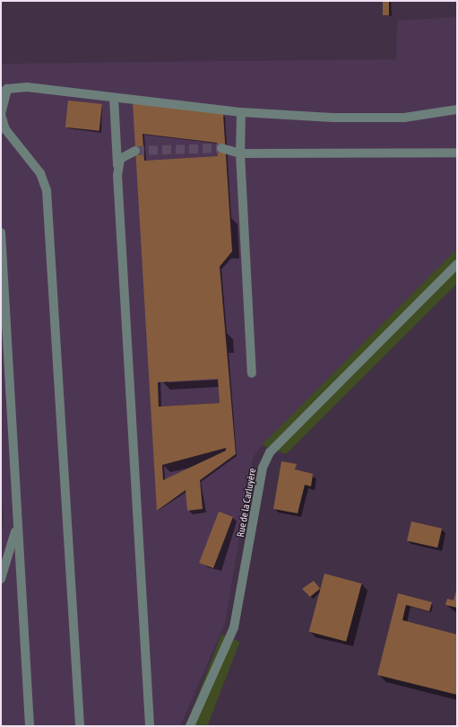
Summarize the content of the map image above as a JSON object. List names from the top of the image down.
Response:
{
  "streets": {
    "street": ["Rue de la Carluyère"]
  }
}
